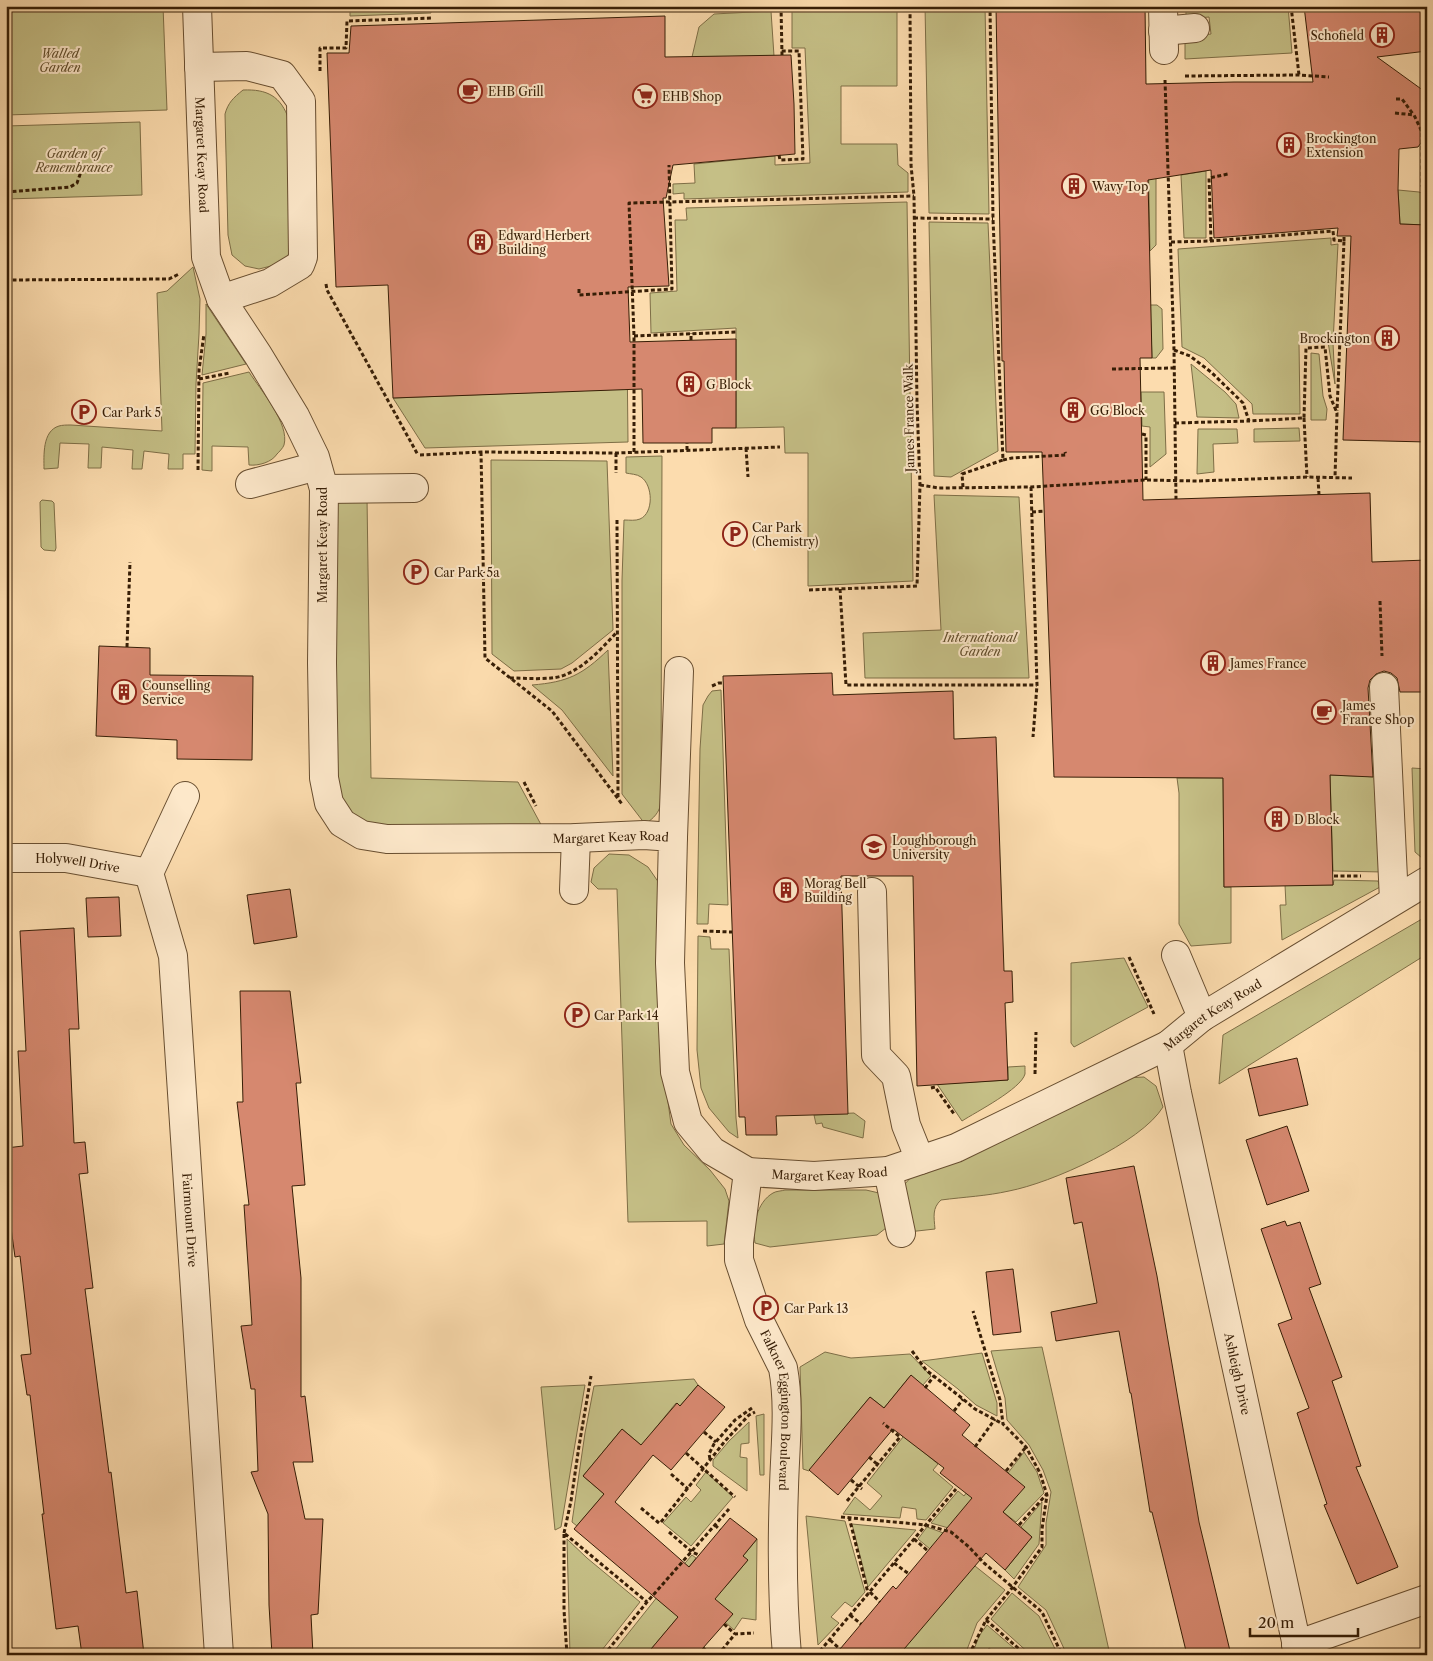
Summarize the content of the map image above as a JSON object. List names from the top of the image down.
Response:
{
  "streets": {
    "street": [
      "Margaret Keay Road",
      "Holywell Drive",
      "Fairmount Drive",
      "Ashleigh Drive",
      "Falkner Eggington Boulevard"
    ],
    "path": ["James France Walk"]
  },
  "crossings": [
    ["Margaret Keay Road", "Ashleigh Drive"],
    ["Margaret Keay Road", "Falkner Eggington Boulevard"],
    ["Holywell Drive", "Fairmount Drive"]
  ],
  "parks": ["Walled Garden", "Garden of Remembrance", "International Garden"],
  "places": {
    "building": [
      "Schofield",
      "Brockington Extension",
      "Wavy Top",
      "Edward Herbert Building",
      "Brockington",
      "G Block",
      "GG Block",
      "James France",
      "Counselling Service",
      "D Block",
      "Morag Bell Building"
    ],
    "cafe": ["EHB Grill", "James France Shop"],
    "supermarket": ["EHB Shop"],
    "parking": [
      "Car Park 5",
      "Car Park (Chemistry)",
      "Car Park 5a",
      "Car Park 14",
      "Car Park 13"
    ],
    "school or university": ["Loughborough University"]
  },
  "scale_bar": "20 m"
}
